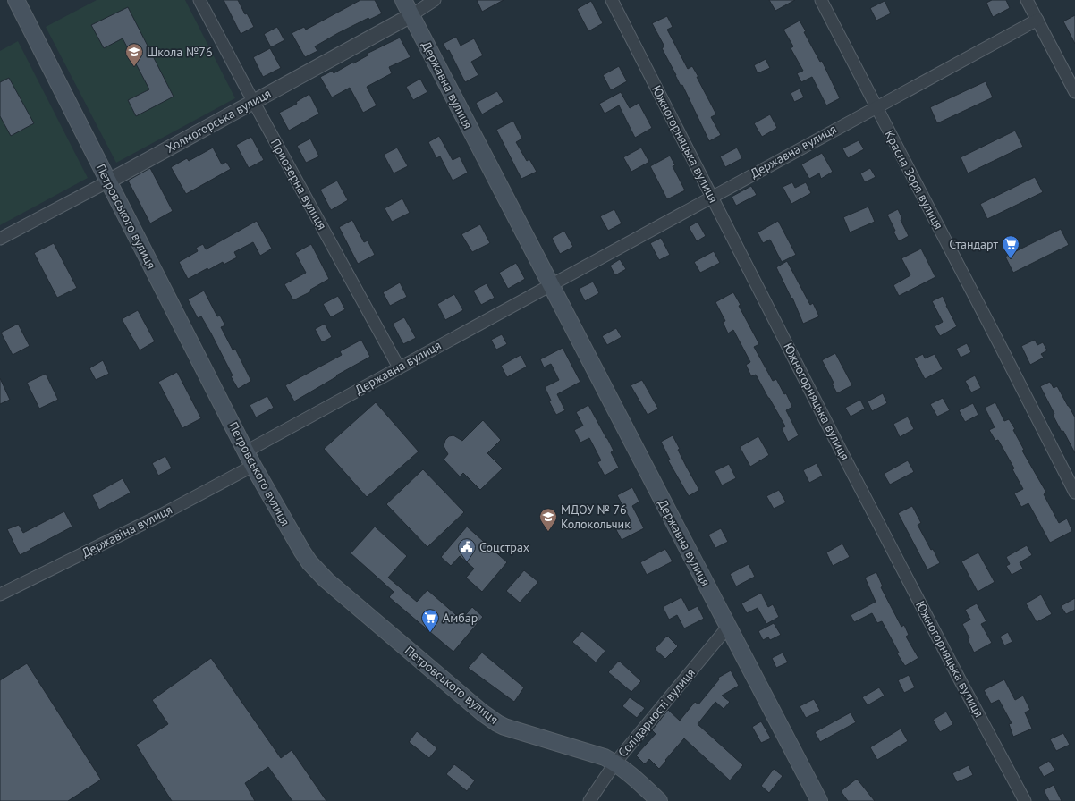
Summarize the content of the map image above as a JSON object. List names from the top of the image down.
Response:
{
  "streets": {
    "main road": ["Державна вулиця", "Петровського вулиця"],
    "street": [
      "Холмогорська вулиця",
      "Южногорняцька вулиця",
      "Красна Зоря вулиця",
      "Приозерна вулиця",
      "Державіна вулиця",
      "Солідарності вулиця"
    ]
  },
  "crossings": [
    ["Державна вулиця", "Холмогорська вулиця"],
    ["Державна вулиця", "Южногорняцька вулиця"],
    ["Державна вулиця", "Красна Зоря вулиця"],
    ["Державна вулиця", "Приозерна вулиця"],
    ["Державна вулиця", "Петровського вулиця"],
    ["Державна вулиця", "Державіна вулиця"],
    ["Державна вулиця", "Солідарності вулиця"],
    ["Холмогорська вулиця", "Приозерна вулиця"],
    ["Холмогорська вулиця", "Петровського вулиця"],
    ["Петровського вулиця", "Державіна вулиця"],
    ["Петровського вулиця", "Солідарності вулиця"]
  ],
  "places": {
    "school or university": ["Школа №76", "МДОУ № 76 Колокольчик"],
    "supermarket": ["Стандарт", "Амбар"],
    "public building": ["Соцстрах"]
  }
}
